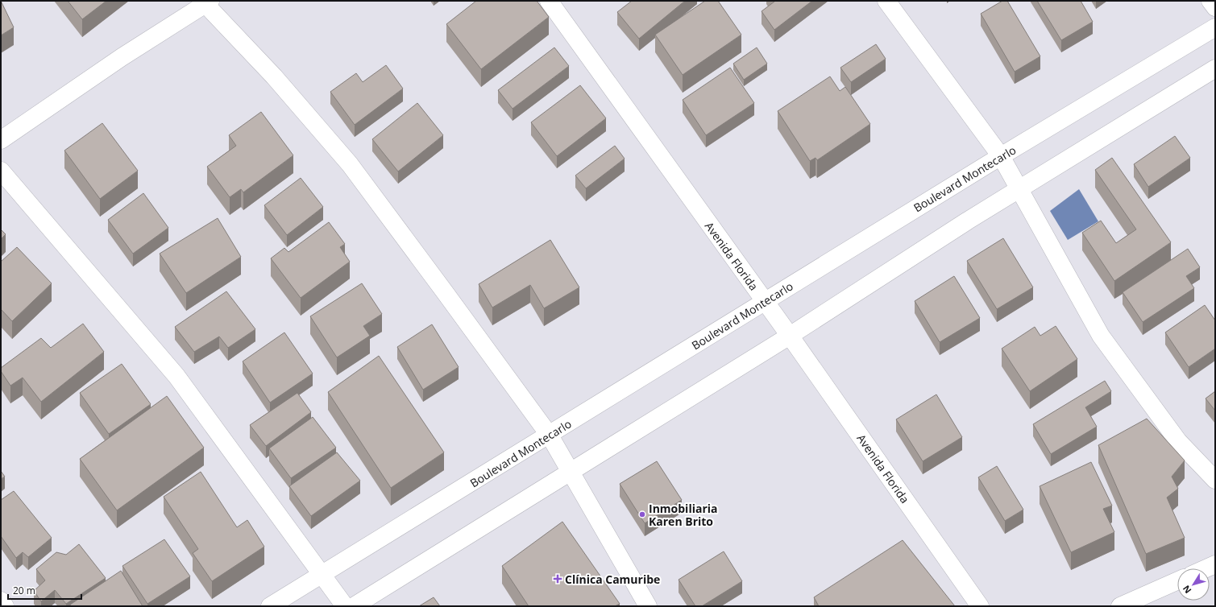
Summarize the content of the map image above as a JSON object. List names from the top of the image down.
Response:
{
  "streets": {
    "street": ["Boulevard Montecarlo", "Avenida Florida"]
  },
  "crossings": [
    ["Boulevard Montecarlo", "Avenida Florida"]
  ],
  "places": {
    "other": ["Inmobiliaria Karen Brito"],
    "health": ["Clínica Camuribe"]
  },
  "scale_bar": "20 m",
  "north": "bottom left"
}
